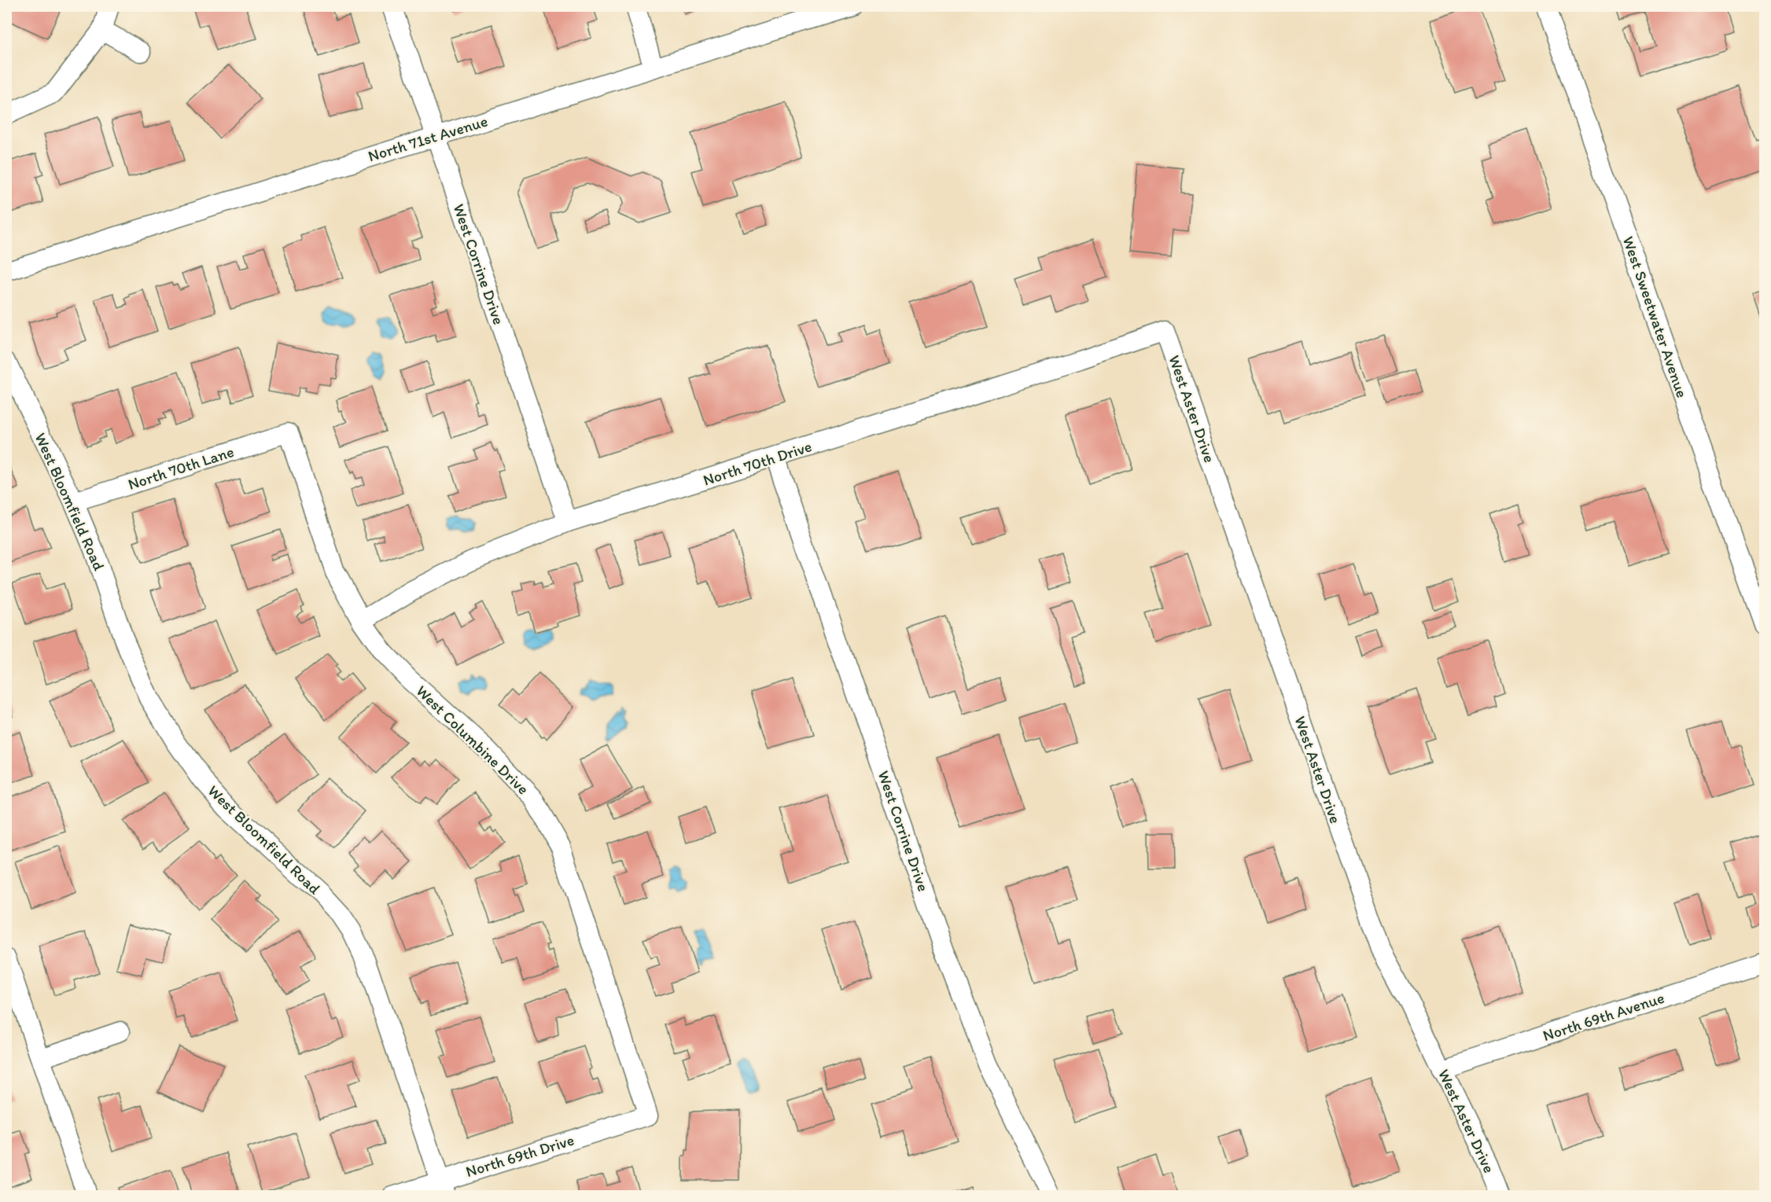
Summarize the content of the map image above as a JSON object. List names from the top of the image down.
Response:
{
  "streets": {
    "street": [
      "North 71st Avenue",
      "West Corrine Drive",
      "West Sweetwater Avenue",
      "West Aster Drive",
      "North 70th Drive",
      "North 70th Lane",
      "West Bloomfield Road",
      "West Columbine Drive",
      "North 69th Avenue",
      "North 69th Drive"
    ]
  },
  "crossings": [
    ["North 71st Avenue", "West Corrine Drive"],
    ["West Corrine Drive", "North 70th Drive"],
    ["West Aster Drive", "North 70th Drive"],
    ["West Aster Drive", "North 69th Avenue"],
    ["North 70th Drive", "West Columbine Drive"],
    ["North 70th Lane", "West Bloomfield Road"],
    ["North 70th Lane", "West Columbine Drive"],
    ["West Bloomfield Road", "North 69th Drive"],
    ["West Columbine Drive", "North 69th Drive"]
  ]
}
